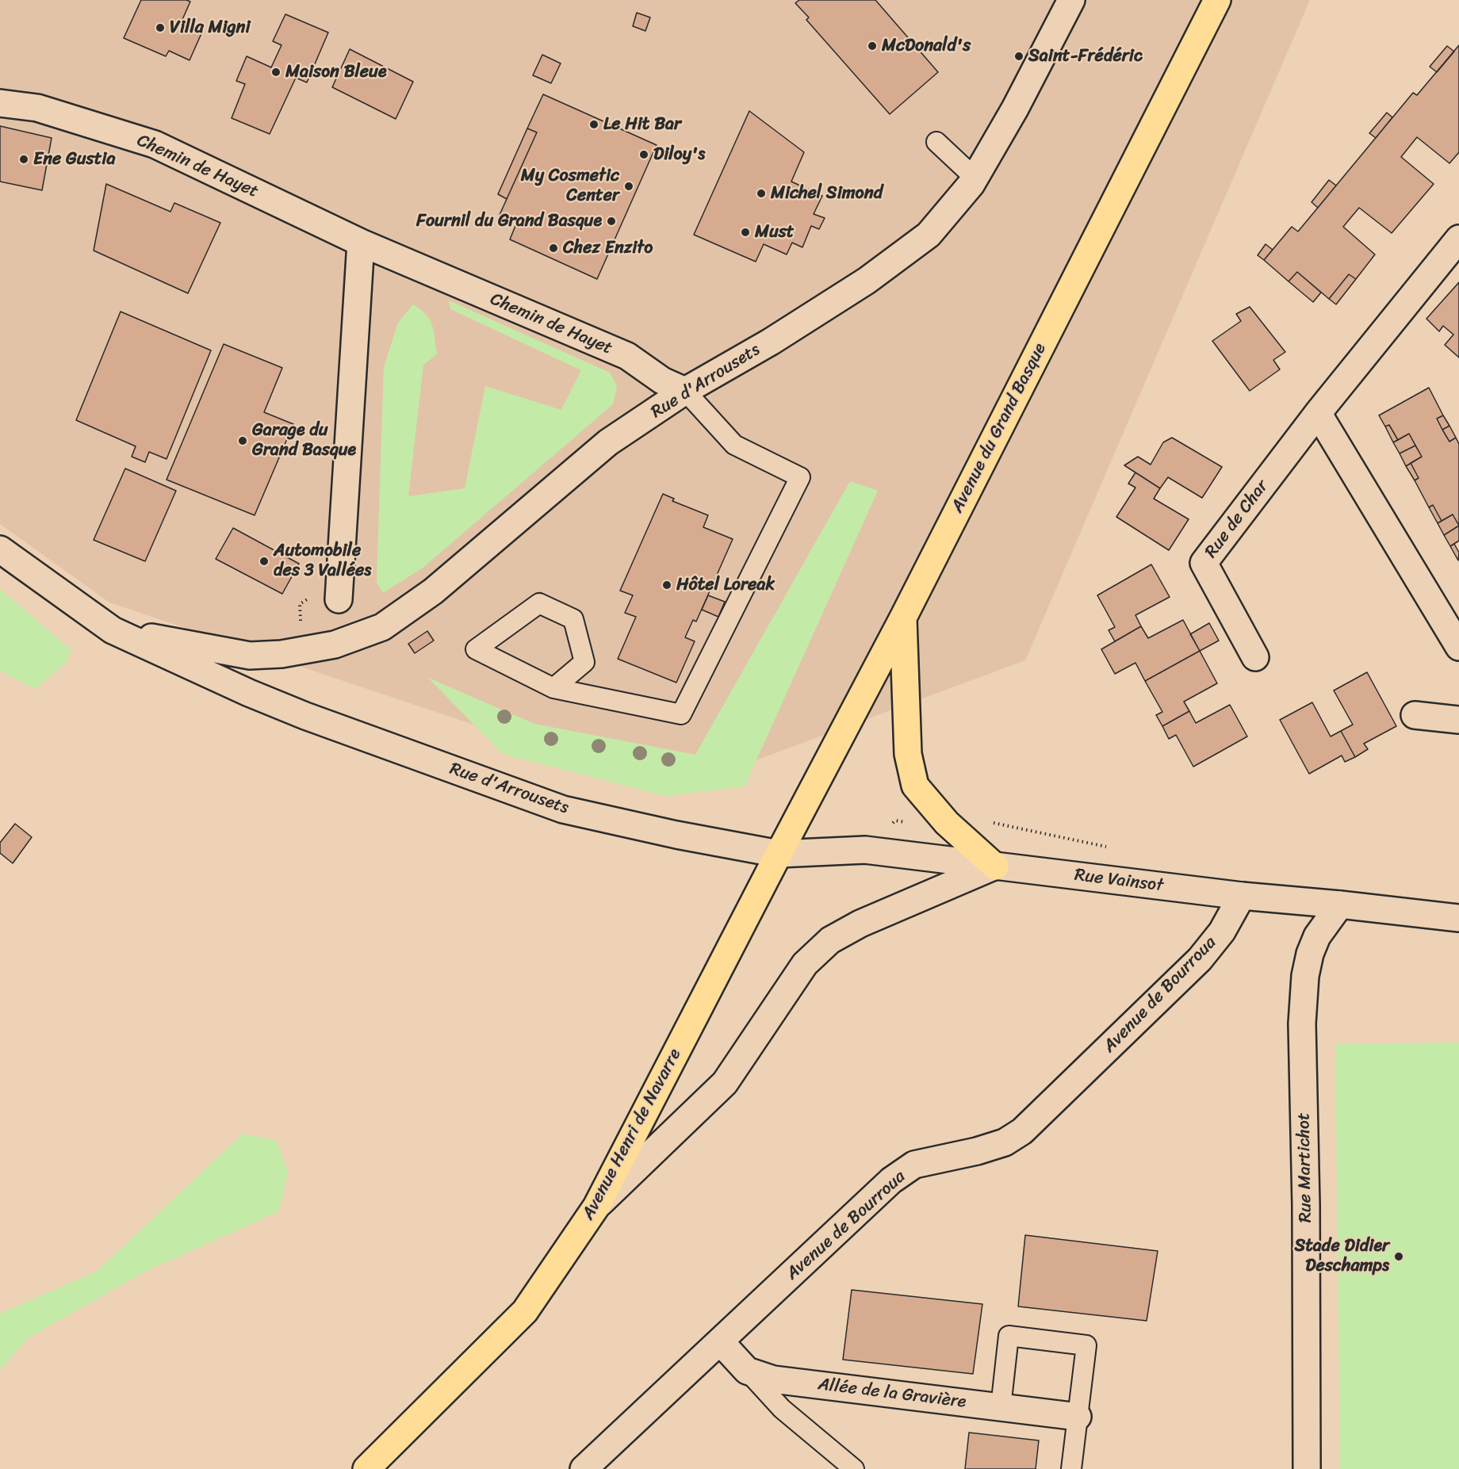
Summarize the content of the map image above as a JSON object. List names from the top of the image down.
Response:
{
  "streets": {
    "main road": ["Avenue du Grand Basque", "Avenue Henri de Navarre"],
    "street": [
      "Chemin de Hayet",
      "Rue d'Arrousets",
      "Rue de Char",
      "Rue Vainsot",
      "Avenue de Bourroua",
      "Rue Martichot",
      "Allée de la Gravière"
    ]
  },
  "crossings": [
    ["Chemin de Hayet", "Rue d'Arrousets"],
    ["Rue d'Arrousets", "Avenue du Grand Basque"],
    ["Rue d'Arrousets", "Rue Vainsot"],
    ["Rue d'Arrousets", "Avenue Henri de Navarre"],
    ["Avenue du Grand Basque", "Rue Vainsot"],
    ["Avenue du Grand Basque", "Avenue Henri de Navarre"],
    ["Rue Vainsot", "Avenue de Bourroua"],
    ["Rue Vainsot", "Avenue Henri de Navarre"],
    ["Rue Vainsot", "Rue Martichot"],
    ["Avenue de Bourroua", "Allée de la Gravière"]
  ],
  "places": [
    "Villa Migni",
    "McDonald's",
    "Saint-Frédéric",
    "Maison Bleue",
    "Le Hit Bar",
    "Diloy's",
    "Ene Gustia",
    "My Cosmetic Center",
    "Michel Simond",
    "Fournil du Grand Basque",
    "Must",
    "Chez Enzito",
    "Garage du Grand Basque",
    "Automobile des 3 Vallées",
    "Hôtel Loreak",
    "Stade Didier Deschamps"
  ]
}
